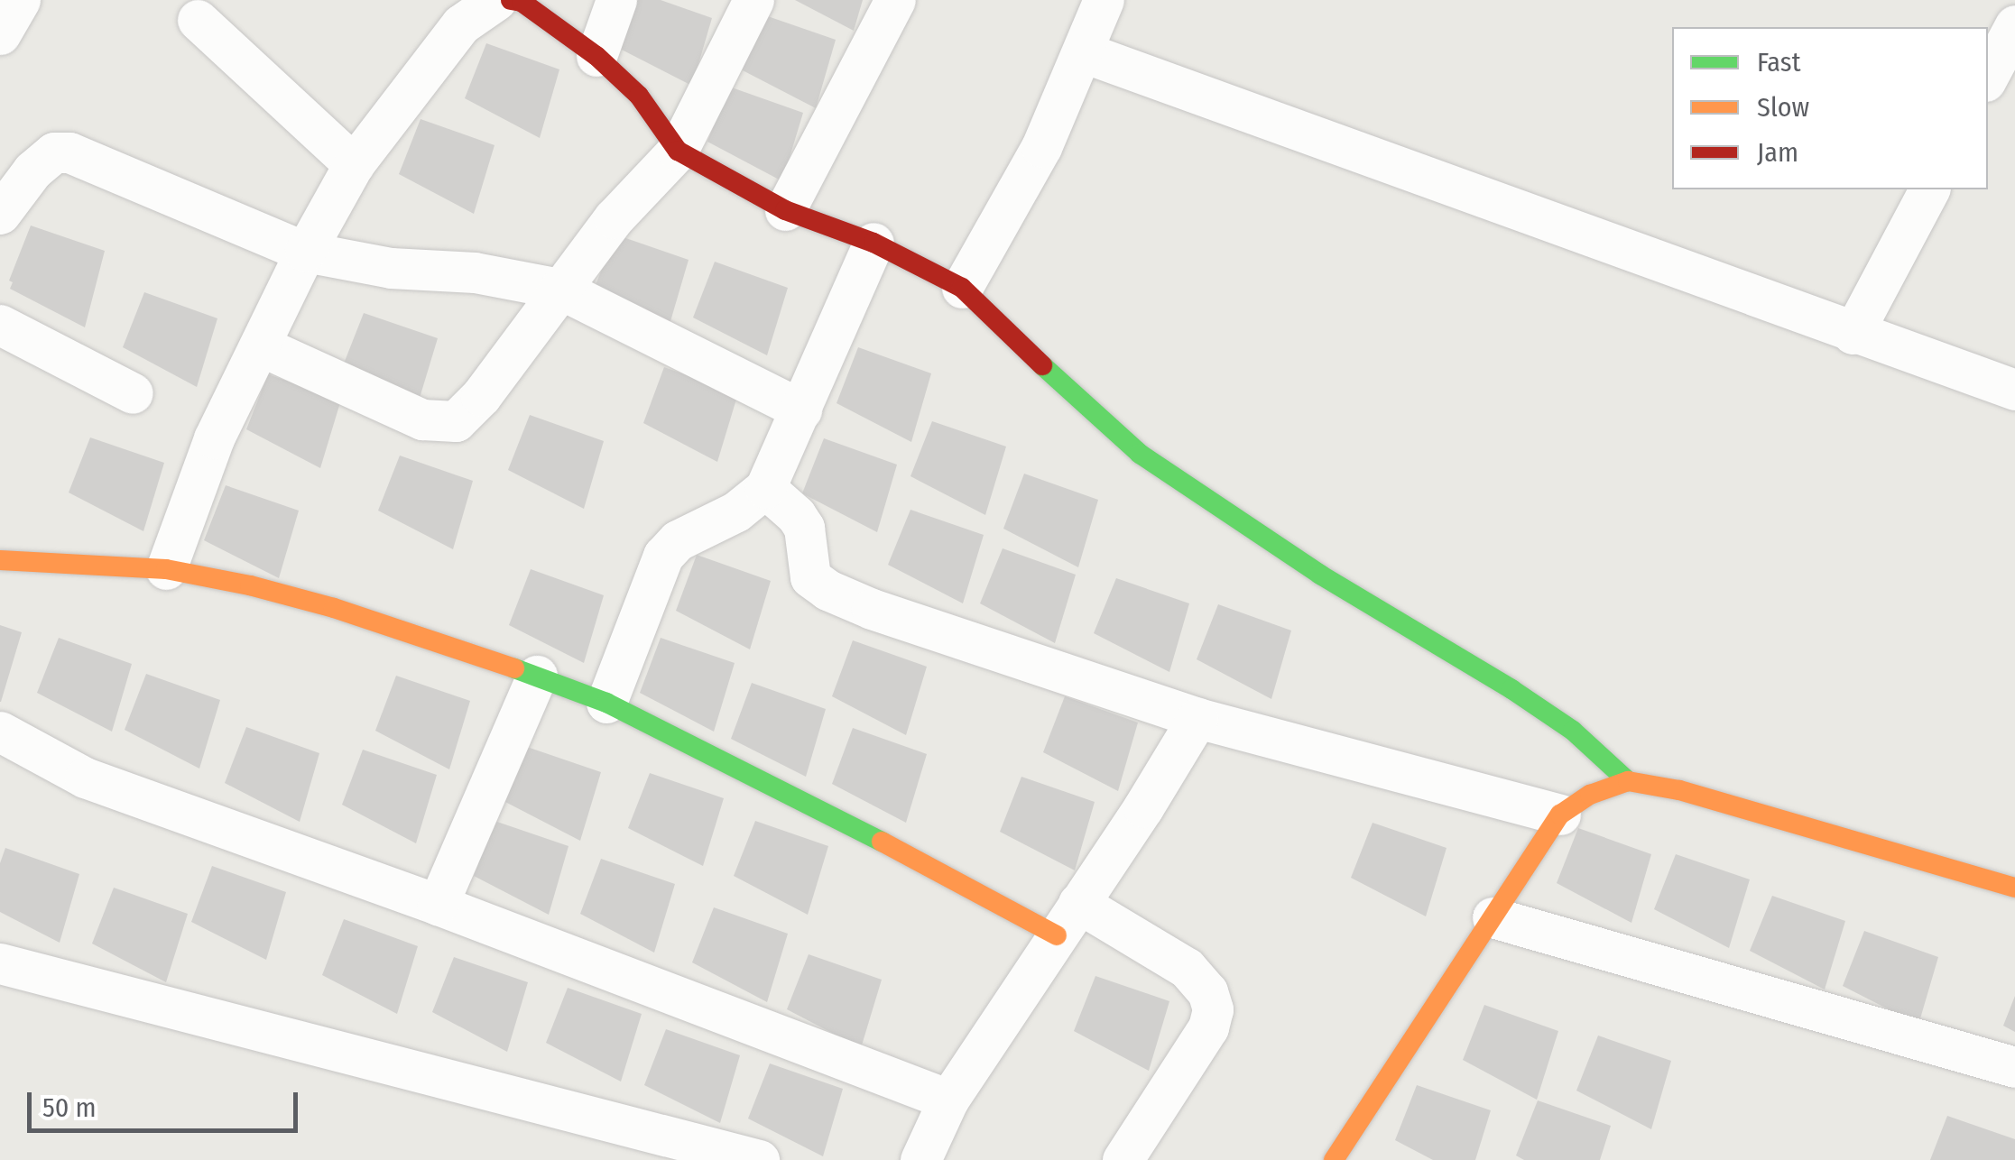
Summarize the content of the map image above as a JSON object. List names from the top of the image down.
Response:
{
  "legend": ["Fast", "Slow", "Jam"],
  "scale_bar": "50 m"
}
